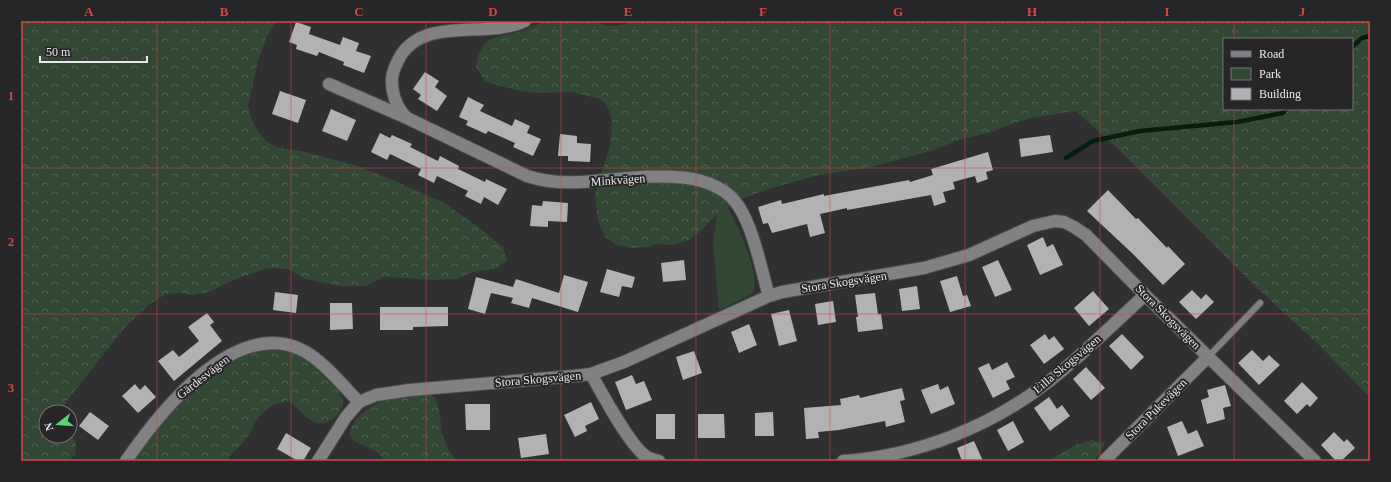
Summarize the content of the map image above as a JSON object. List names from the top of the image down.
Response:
{
  "streets": {
    "street": [
      "Minkvägen",
      "Stora Skogsvägen",
      "Lilla Skogsvägen",
      "Gärdesvägen",
      "Stora Pukevägen"
    ]
  },
  "crossings": [
    ["Minkvägen", "Stora Skogsvägen"],
    ["Stora Skogsvägen", "Lilla Skogsvägen"],
    ["Stora Skogsvägen", "Gärdesvägen"],
    ["Stora Skogsvägen", "Stora Pukevägen"]
  ],
  "legend": ["Road", "Park", "Building"],
  "scale_bar": "50 m",
  "north": "left",
  "grid": {
    "columns": [
      "A",
      "B",
      "C",
      "D",
      "E",
      "F",
      "G",
      "H",
      "I",
      "J"
    ],
    "rows": ["1", "2", "3"]
  }
}
